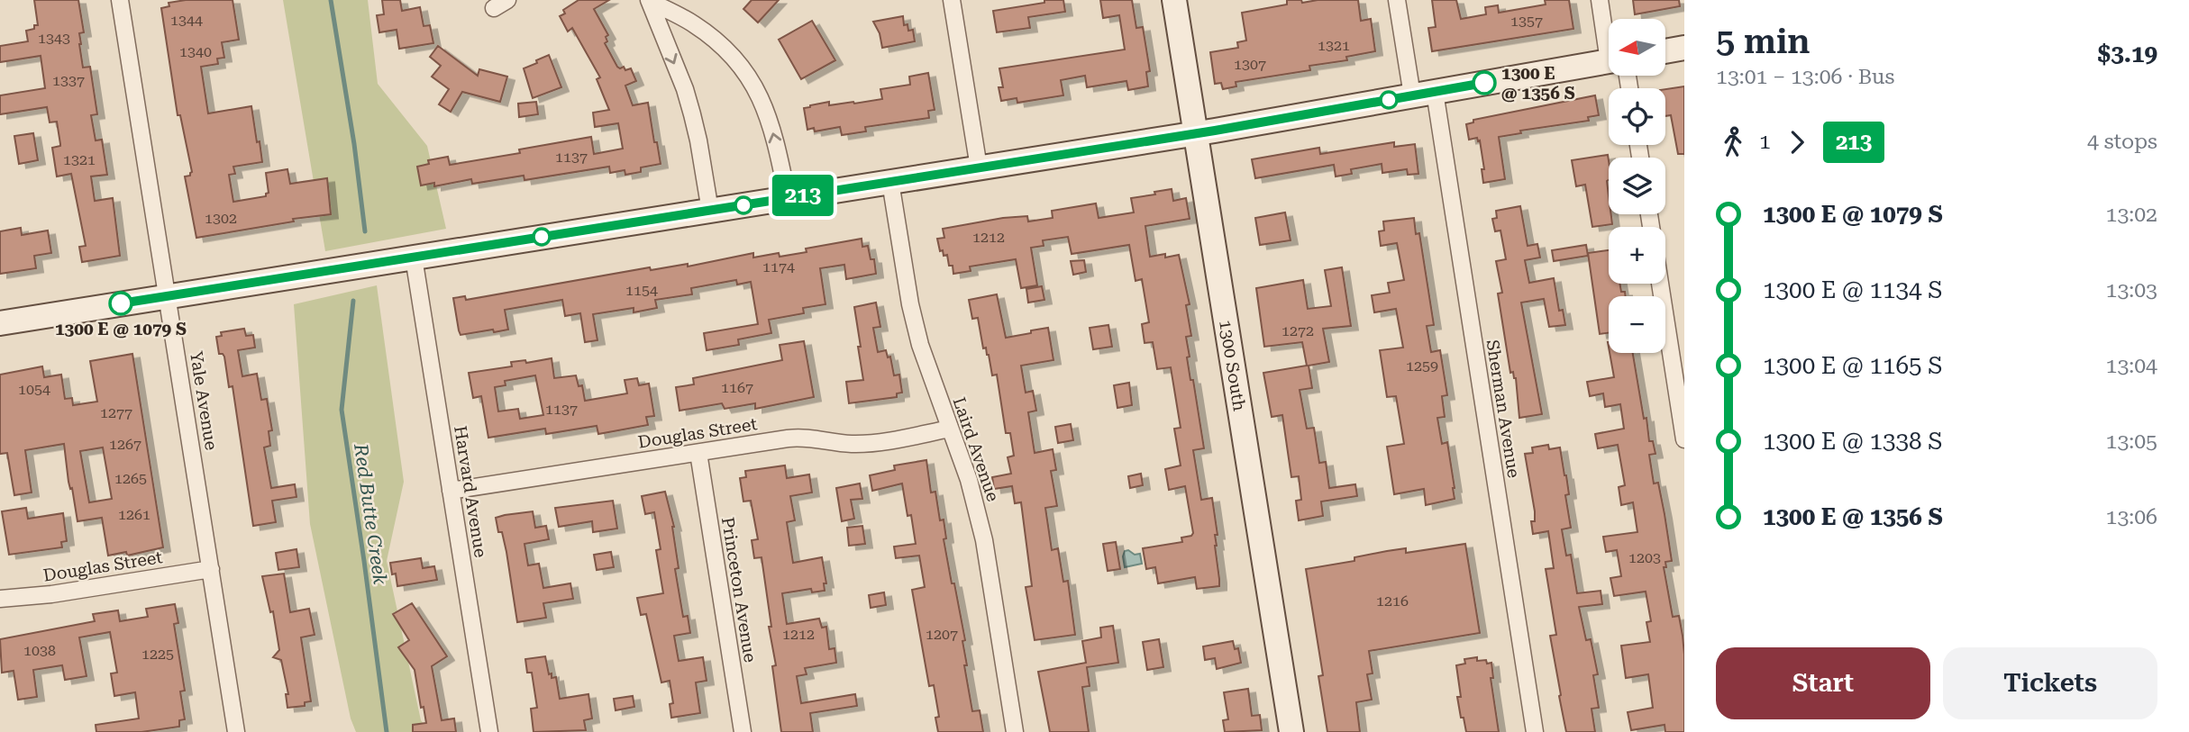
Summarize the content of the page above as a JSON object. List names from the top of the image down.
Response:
{
  "streets": {
    "main road": ["1300 South"],
    "street": [
      "Yale Avenue",
      "Sherman Avenue",
      "Douglas Street",
      "Laird Avenue",
      "Harvard Avenue",
      "Princeton Avenue"
    ]
  },
  "crossings": [
    ["Yale Avenue", "Douglas Street"],
    ["Douglas Street", "Laird Avenue"],
    ["Douglas Street", "Harvard Avenue"],
    ["Douglas Street", "Princeton Avenue"]
  ],
  "water": ["Red Butte Creek"],
  "places": ["1300 E @ 1356 S", "1300 E @ 1079 S"],
  "lines": ["bus line 213"],
  "house_numbers": [
    "1344",
    "1357",
    "1343",
    "1321",
    "1340",
    "1307",
    "1337",
    "1137",
    "1321",
    "1302",
    "1212",
    "1174",
    "1154",
    "1272",
    "1259",
    "1167",
    "1054",
    "1137",
    "1277",
    "1267",
    "1265",
    "1261",
    "1203",
    "1216",
    "1212",
    "1207",
    "1038",
    "1225"
  ],
  "north": "left",
  "page": {
    "on_map": "213",
    "heading": ["5 min", "13:01 – 13:06 · Bus", "$3.19"],
    "map_buttons": ["+", "−"],
    "legs": ["1", "213", "4 stops"],
    "list": [
      {
        "name": "1300 E @ 1079 S",
        "value": "13:02"
      },
      {
        "name": "1300 E @ 1134 S",
        "value": "13:03"
      },
      {
        "name": "1300 E @ 1165 S",
        "value": "13:04"
      },
      {
        "name": "1300 E @ 1338 S",
        "value": "13:05"
      },
      {
        "name": "1300 E @ 1356 S",
        "value": "13:06"
      }
    ],
    "buttons": ["Start", "Tickets"]
  }
}
